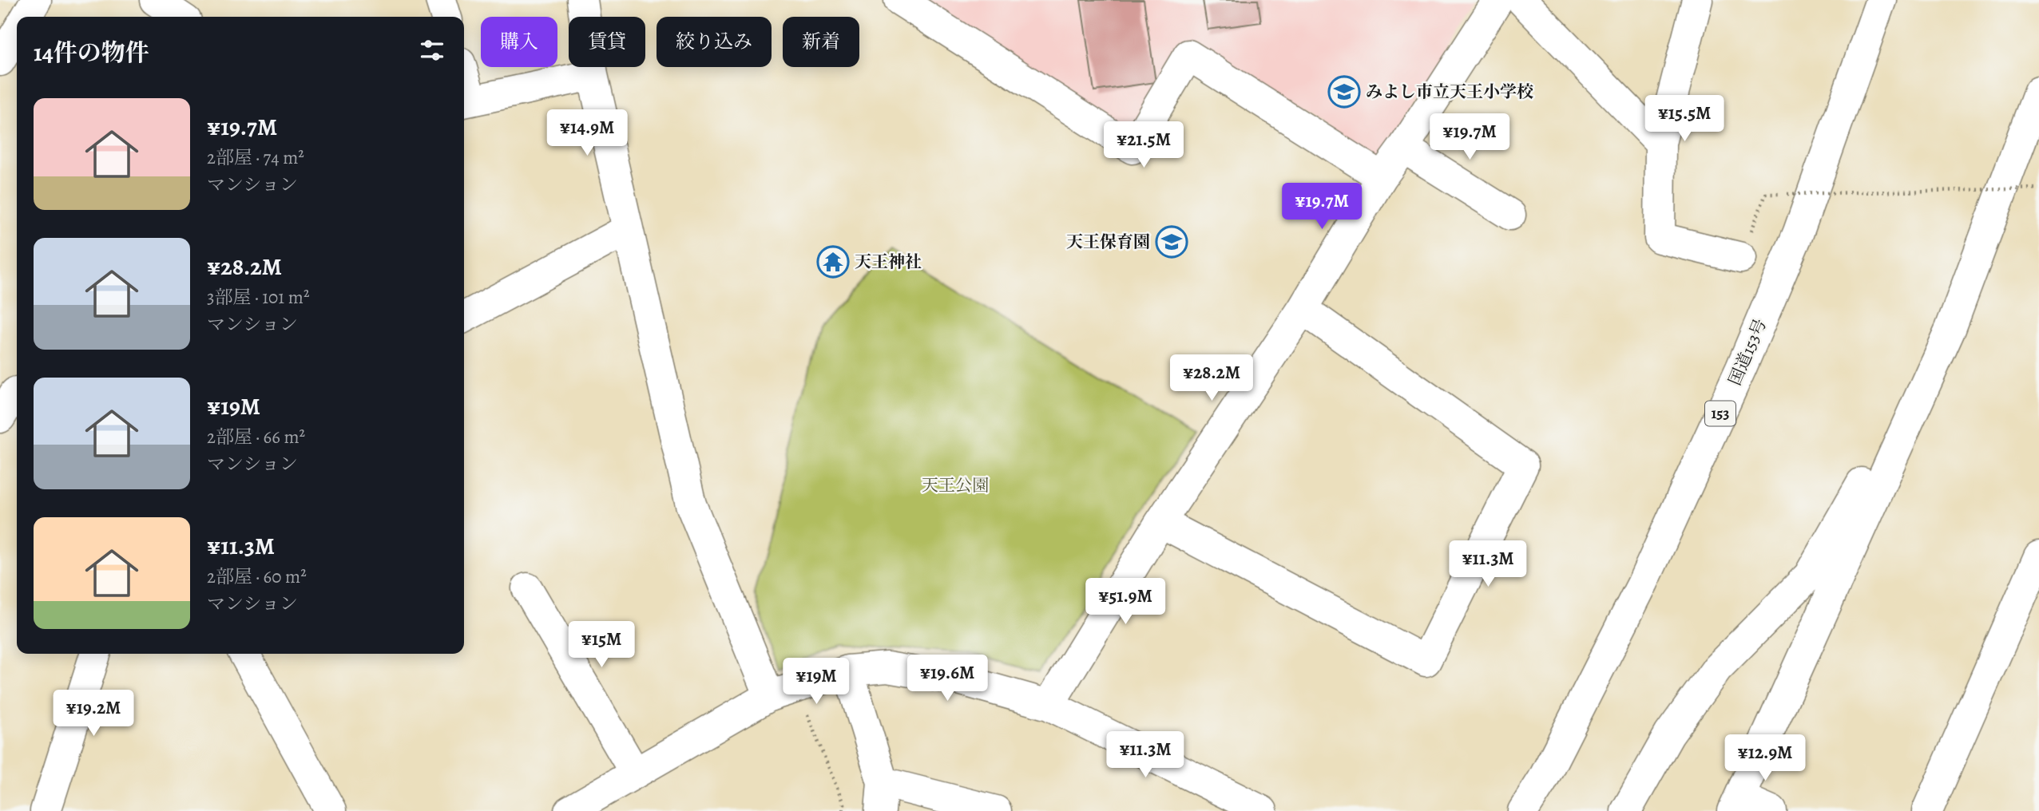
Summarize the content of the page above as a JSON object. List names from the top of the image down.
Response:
{
  "streets": {
    "main road": ["国道153号", "153"]
  },
  "parks": ["天王公園"],
  "places": {
    "school or university": ["みよし市立天王小学校", "天王保育園"],
    "temple": ["天王神社"]
  },
  "page": {
    "chip": [
      "購入",
      "賃貸",
      "絞り込み",
      "新着"
    ],
    "heading": "14件の物件",
    "list": [
      {
        "name": "¥19.7M",
        "note": "2部屋 · 74 m² · マンション"
      },
      {
        "name": "¥28.2M",
        "note": "3部屋 · 101 m² · マンション"
      },
      {
        "name": "¥19M",
        "note": "2部屋 · 66 m² · マンション"
      },
      {
        "name": "¥11.3M",
        "note": "2部屋 · 60 m² · マンション"
      }
    ],
    "price": [
      "¥15.5M",
      "¥14.9M",
      "¥19.7M",
      "¥21.5M",
      "¥19.7M",
      "¥28.2M",
      "¥11.3M",
      "¥51.9M",
      "¥15M",
      "¥19.6M",
      "¥19M",
      "¥19.2M",
      "¥11.3M",
      "¥12.9M"
    ]
  }
}
